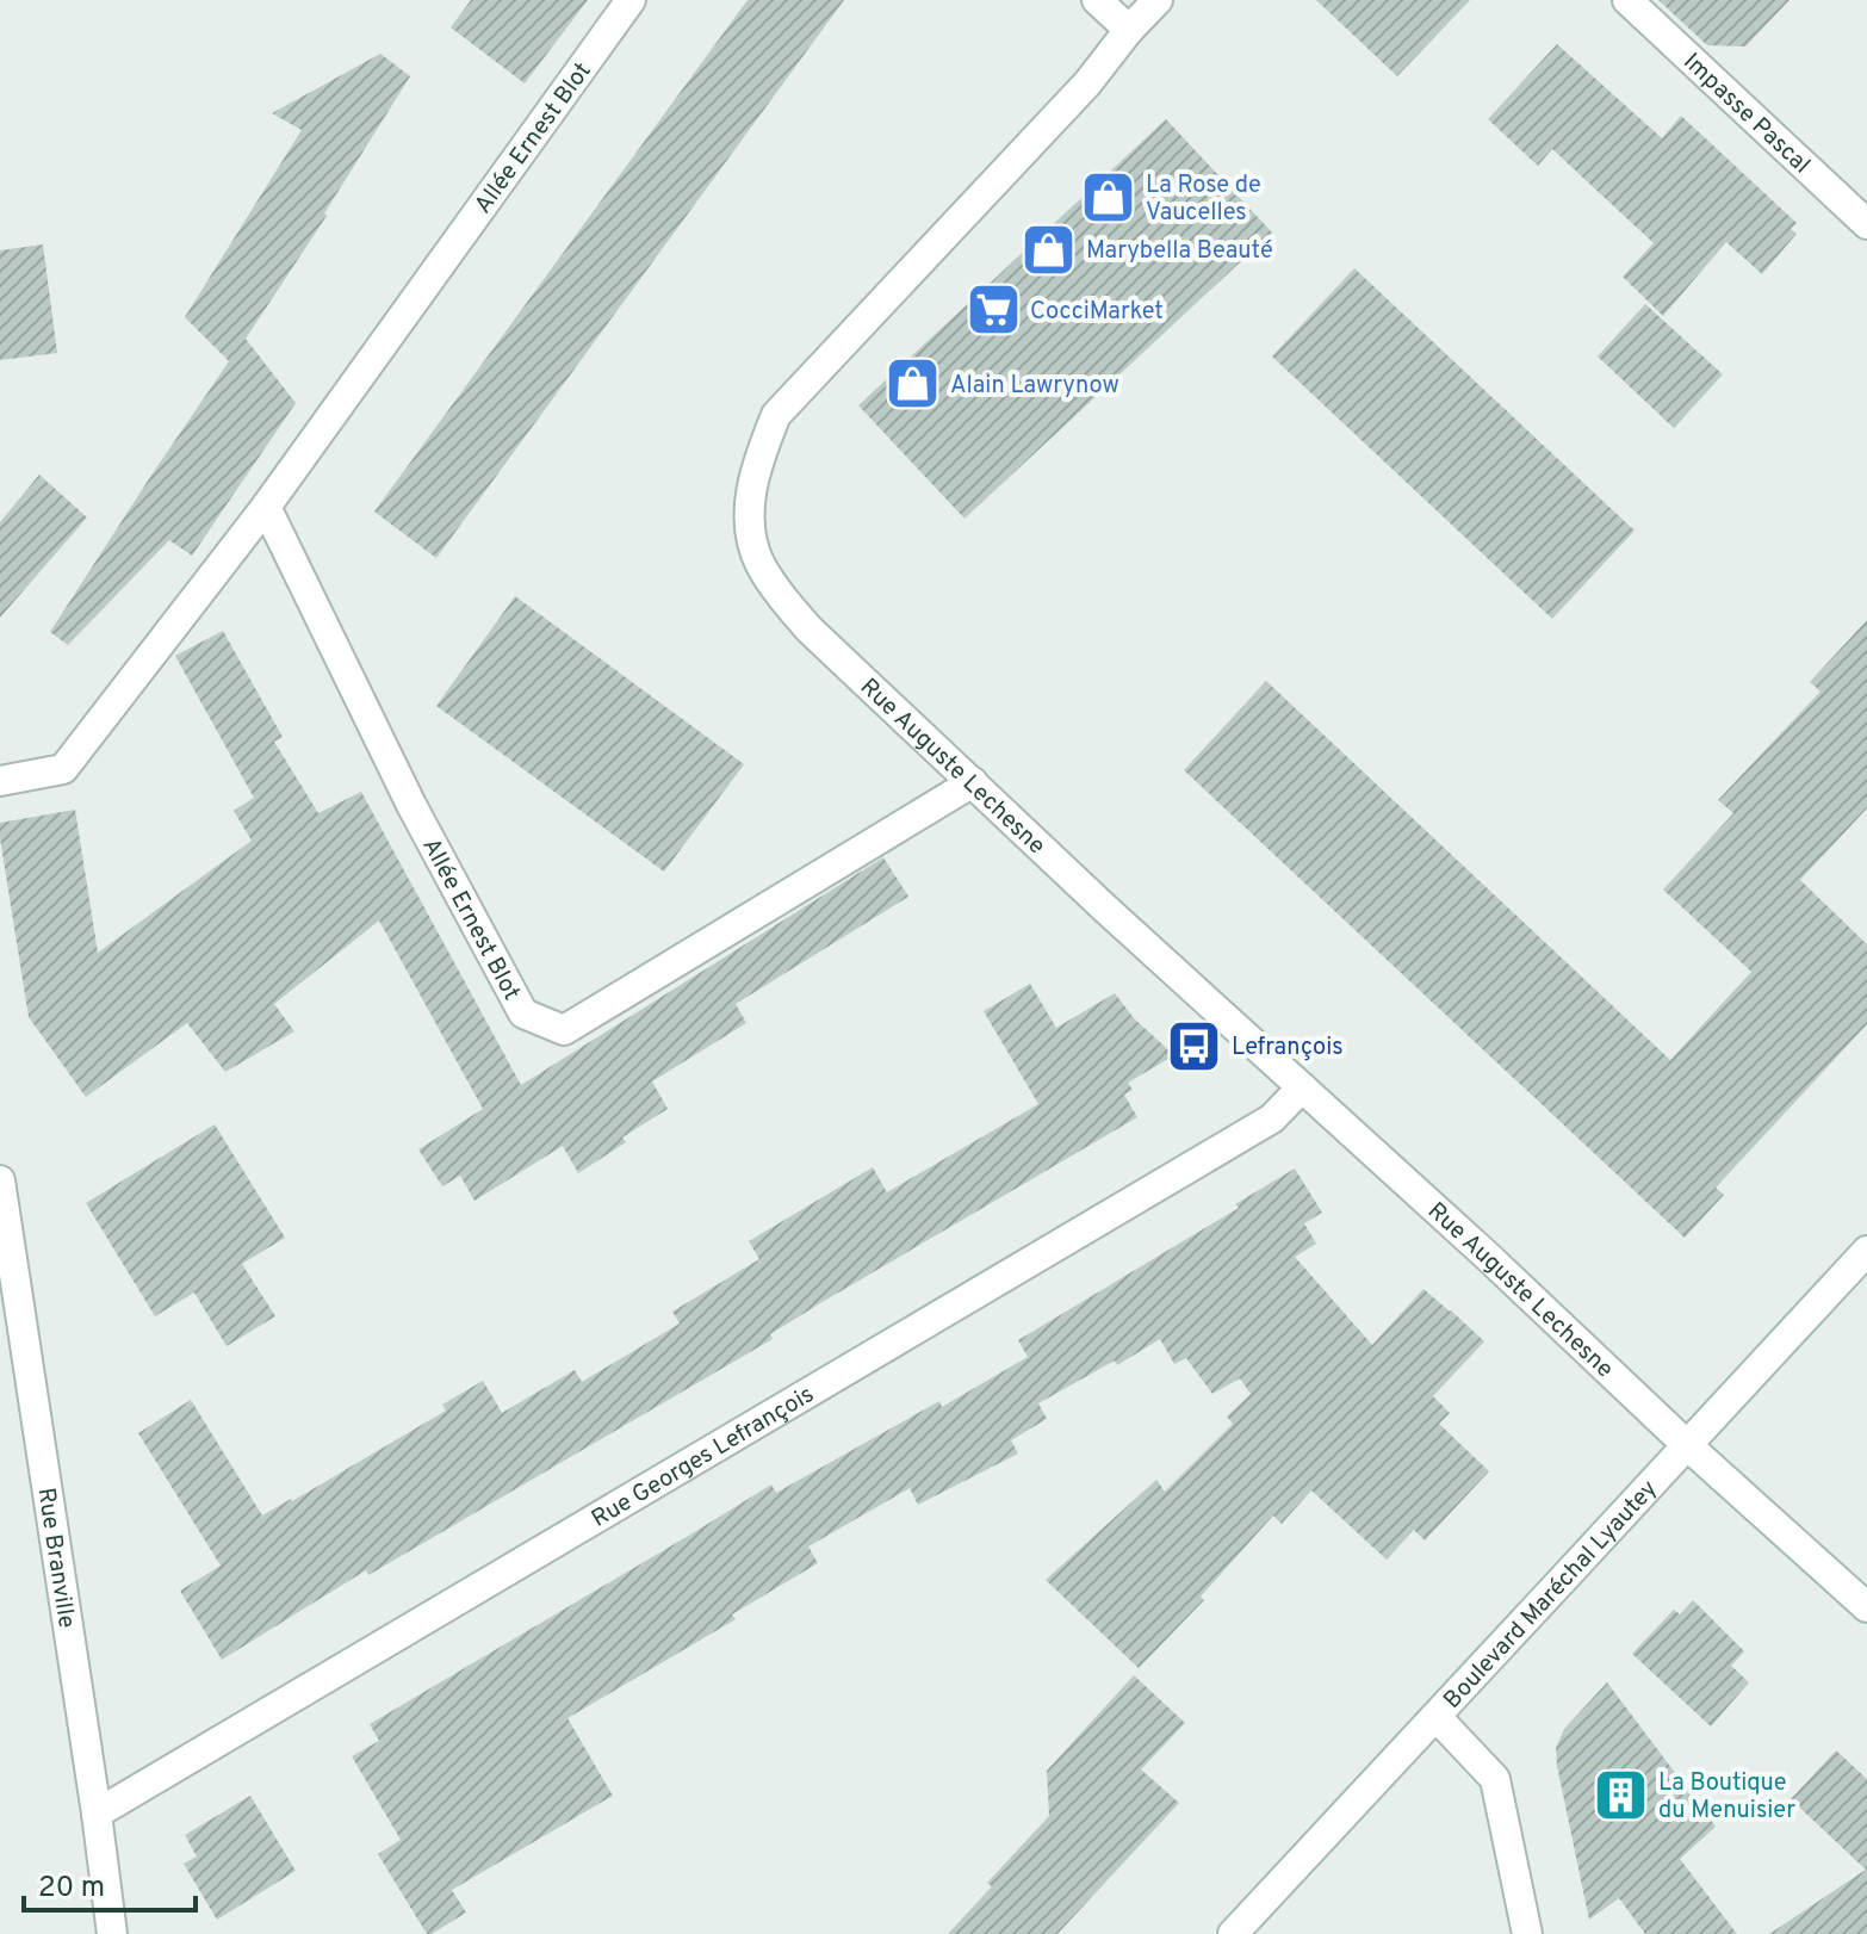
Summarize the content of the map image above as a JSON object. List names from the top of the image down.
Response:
{
  "streets": {
    "street": [
      "Impasse Pascal",
      "Allée Ernest Blot",
      "Rue Auguste Lechesne",
      "Rue Georges Lefrançois",
      "Rue Branville",
      "Boulevard Maréchal Lyautey"
    ]
  },
  "crossings": [
    ["Allée Ernest Blot", "Rue Auguste Lechesne"],
    ["Rue Auguste Lechesne", "Rue Georges Lefrançois"],
    ["Rue Auguste Lechesne", "Boulevard Maréchal Lyautey"],
    ["Rue Georges Lefrançois", "Rue Branville"]
  ],
  "places": {
    "shop": ["La Rose de Vaucelles", "Marybella Beauté", "Alain Lawrynow"],
    "supermarket": ["CocciMarket"],
    "bus stop": ["Lefrançois"],
    "building": ["La Boutique du Menuisier"]
  },
  "scale_bar": "20 m"
}
